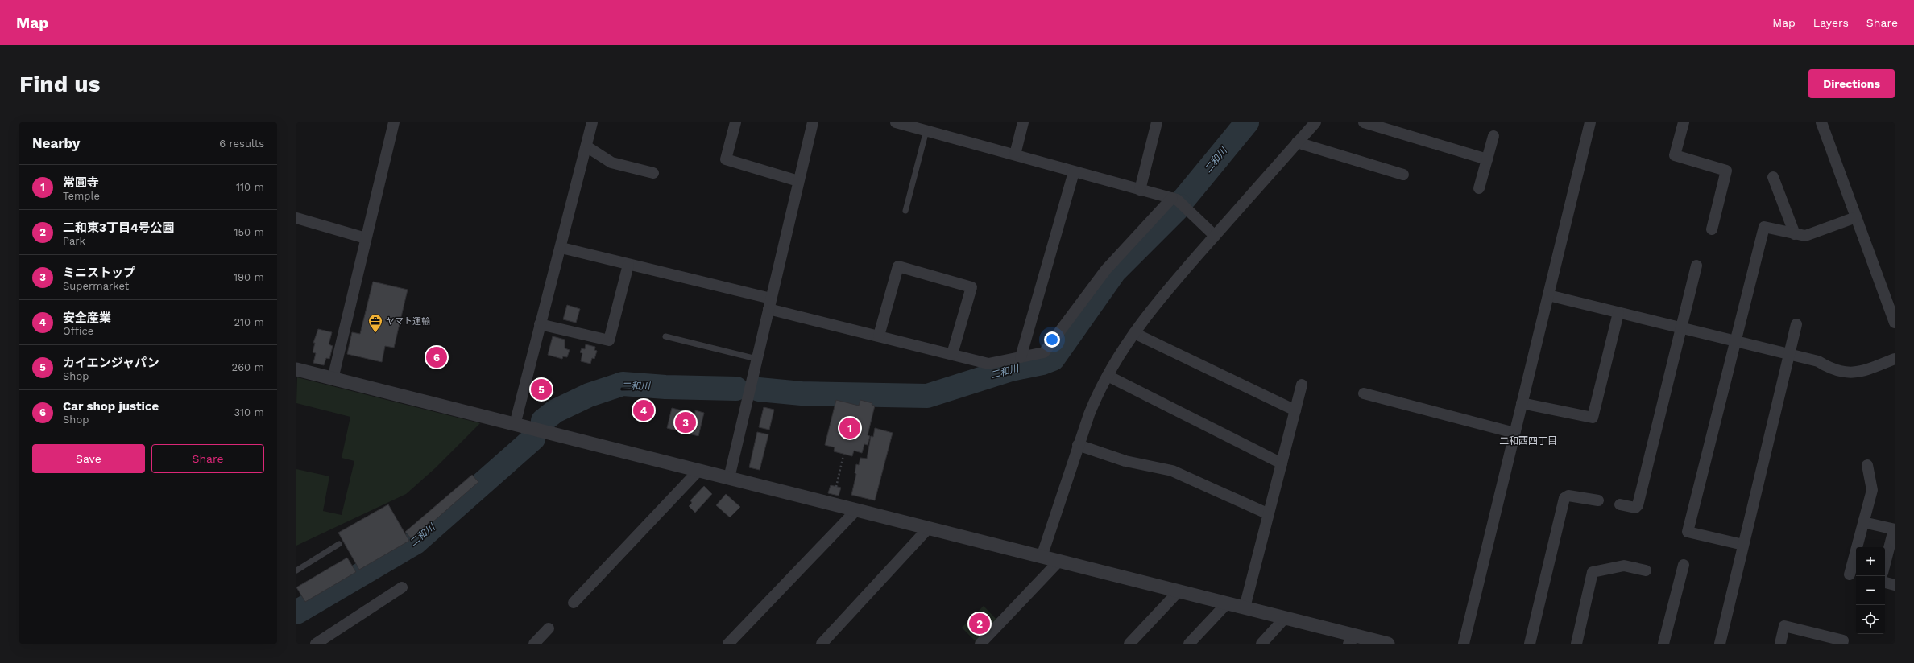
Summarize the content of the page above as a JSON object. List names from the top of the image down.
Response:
{
  "districts": ["二和西四丁目"],
  "water": ["二和川"],
  "places": {
    "office": ["ヤマト運輸"]
  },
  "page": {
    "header": "Map",
    "nav": ["Map", "Layers", "Share"],
    "buttons": [
      "Directions",
      ["Save", "Share"]
    ],
    "title": "Find us",
    "heading": ["Nearby", "6 results"],
    "list": [
      {
        "mark": "1",
        "name": "常圓寺",
        "note": "Temple",
        "value": "110 m"
      },
      {
        "mark": "2",
        "name": "二和東3丁目4号公園",
        "note": "Park",
        "value": "150 m"
      },
      {
        "mark": "3",
        "name": "ミニストップ",
        "note": "Supermarket",
        "value": "190 m"
      },
      {
        "mark": "4",
        "name": "安全産業",
        "note": "Office",
        "value": "210 m"
      },
      {
        "mark": "5",
        "name": "カイエンジャパン",
        "note": "Shop",
        "value": "260 m"
      },
      {
        "mark": "6",
        "name": "Car shop justice",
        "note": "Shop",
        "value": "310 m"
      }
    ],
    "pins": [
      "6",
      "5",
      "4",
      "3",
      "1",
      "2"
    ],
    "map_buttons": ["+", "−"]
  }
}
